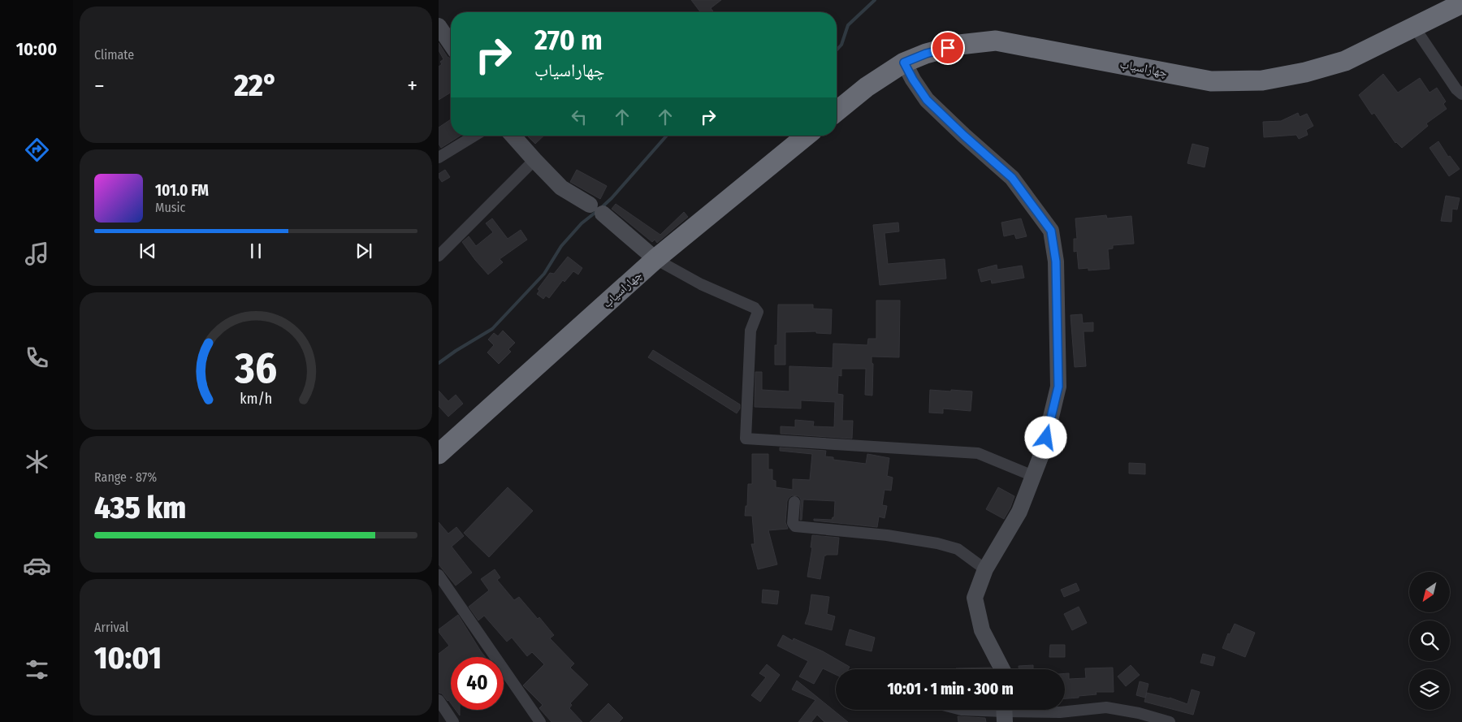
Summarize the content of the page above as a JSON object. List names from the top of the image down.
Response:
{
  "streets": {
    "highway": ["چهاراسیاب"]
  },
  "north": "bottom left",
  "page": {
    "tabs": "10:00",
    "tile": [
      "Climate",
      ["Range · 87%", "435 km"],
      ["Arrival", "10:01"]
    ],
    "turn": ["270 m", "چهاراسیاب"],
    "heat": ["−", "22°", "+"],
    "song": ["101.0 FM", "Music"],
    "limit": "40",
    "trip": "10:01 · 1 min · 300 m",
    "gauge": ["36", "km/h"]
  }
}
